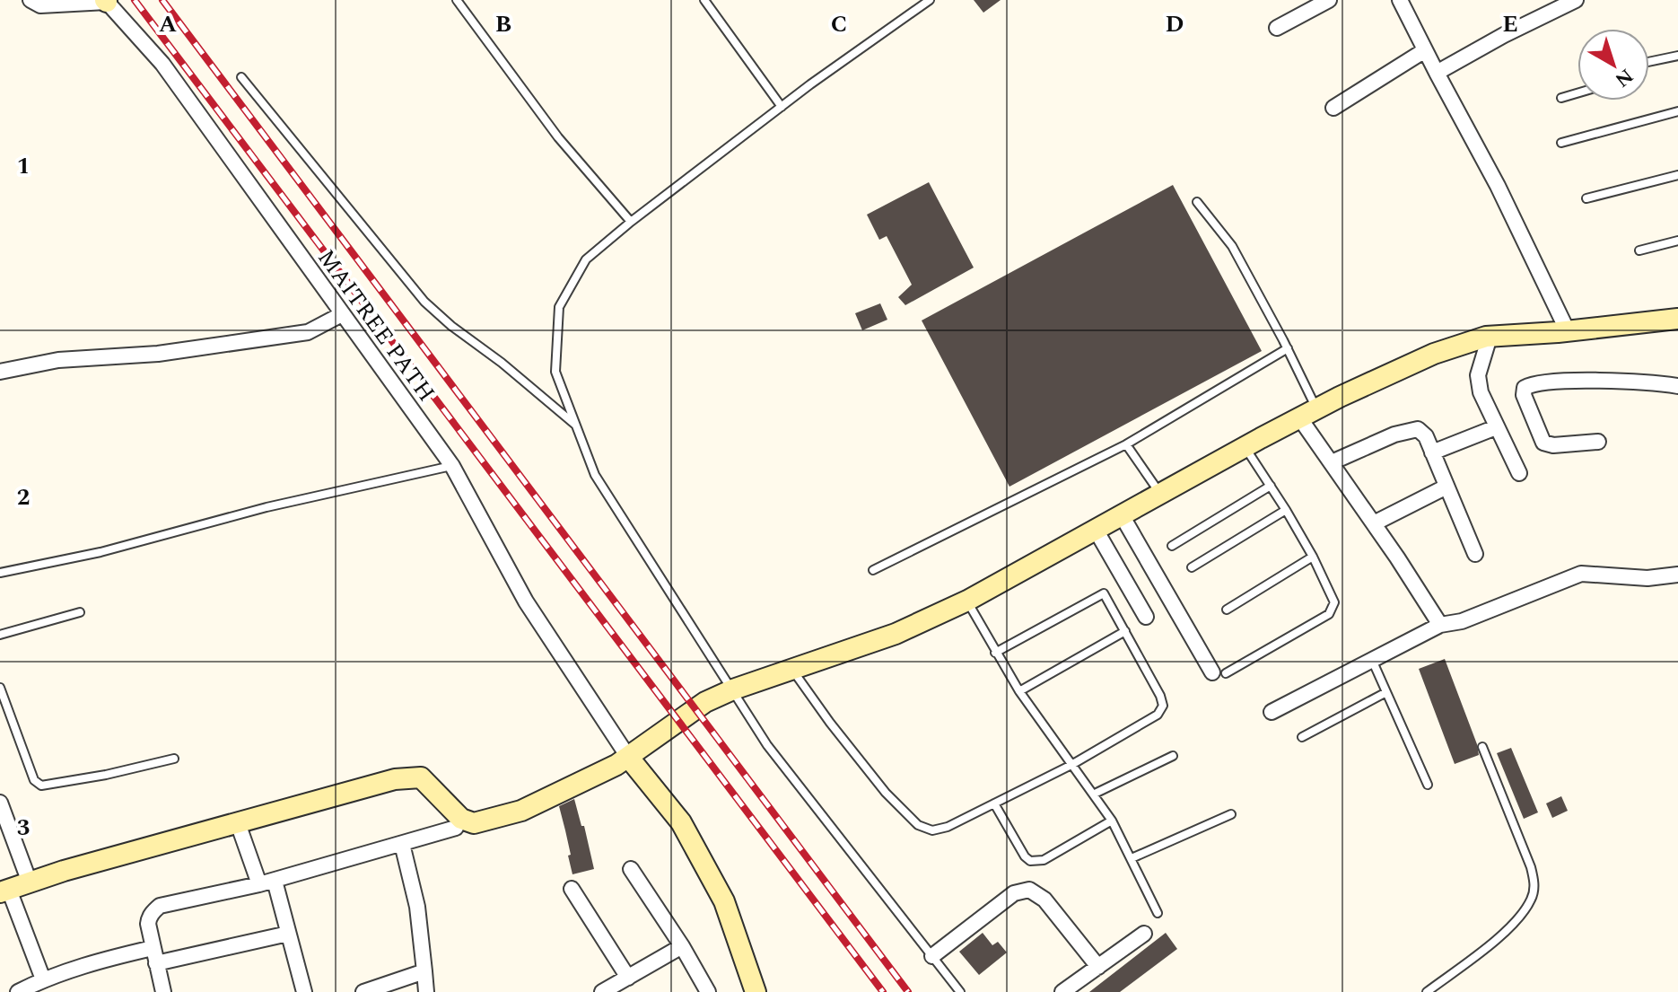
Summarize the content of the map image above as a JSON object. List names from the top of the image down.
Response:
{
  "streets": {
    "street": ["MAITREE PATH"]
  },
  "north": "bottom right",
  "grid": {
    "columns": [
      "A",
      "B",
      "C",
      "D",
      "E"
    ],
    "rows": ["1", "2", "3"]
  }
}
